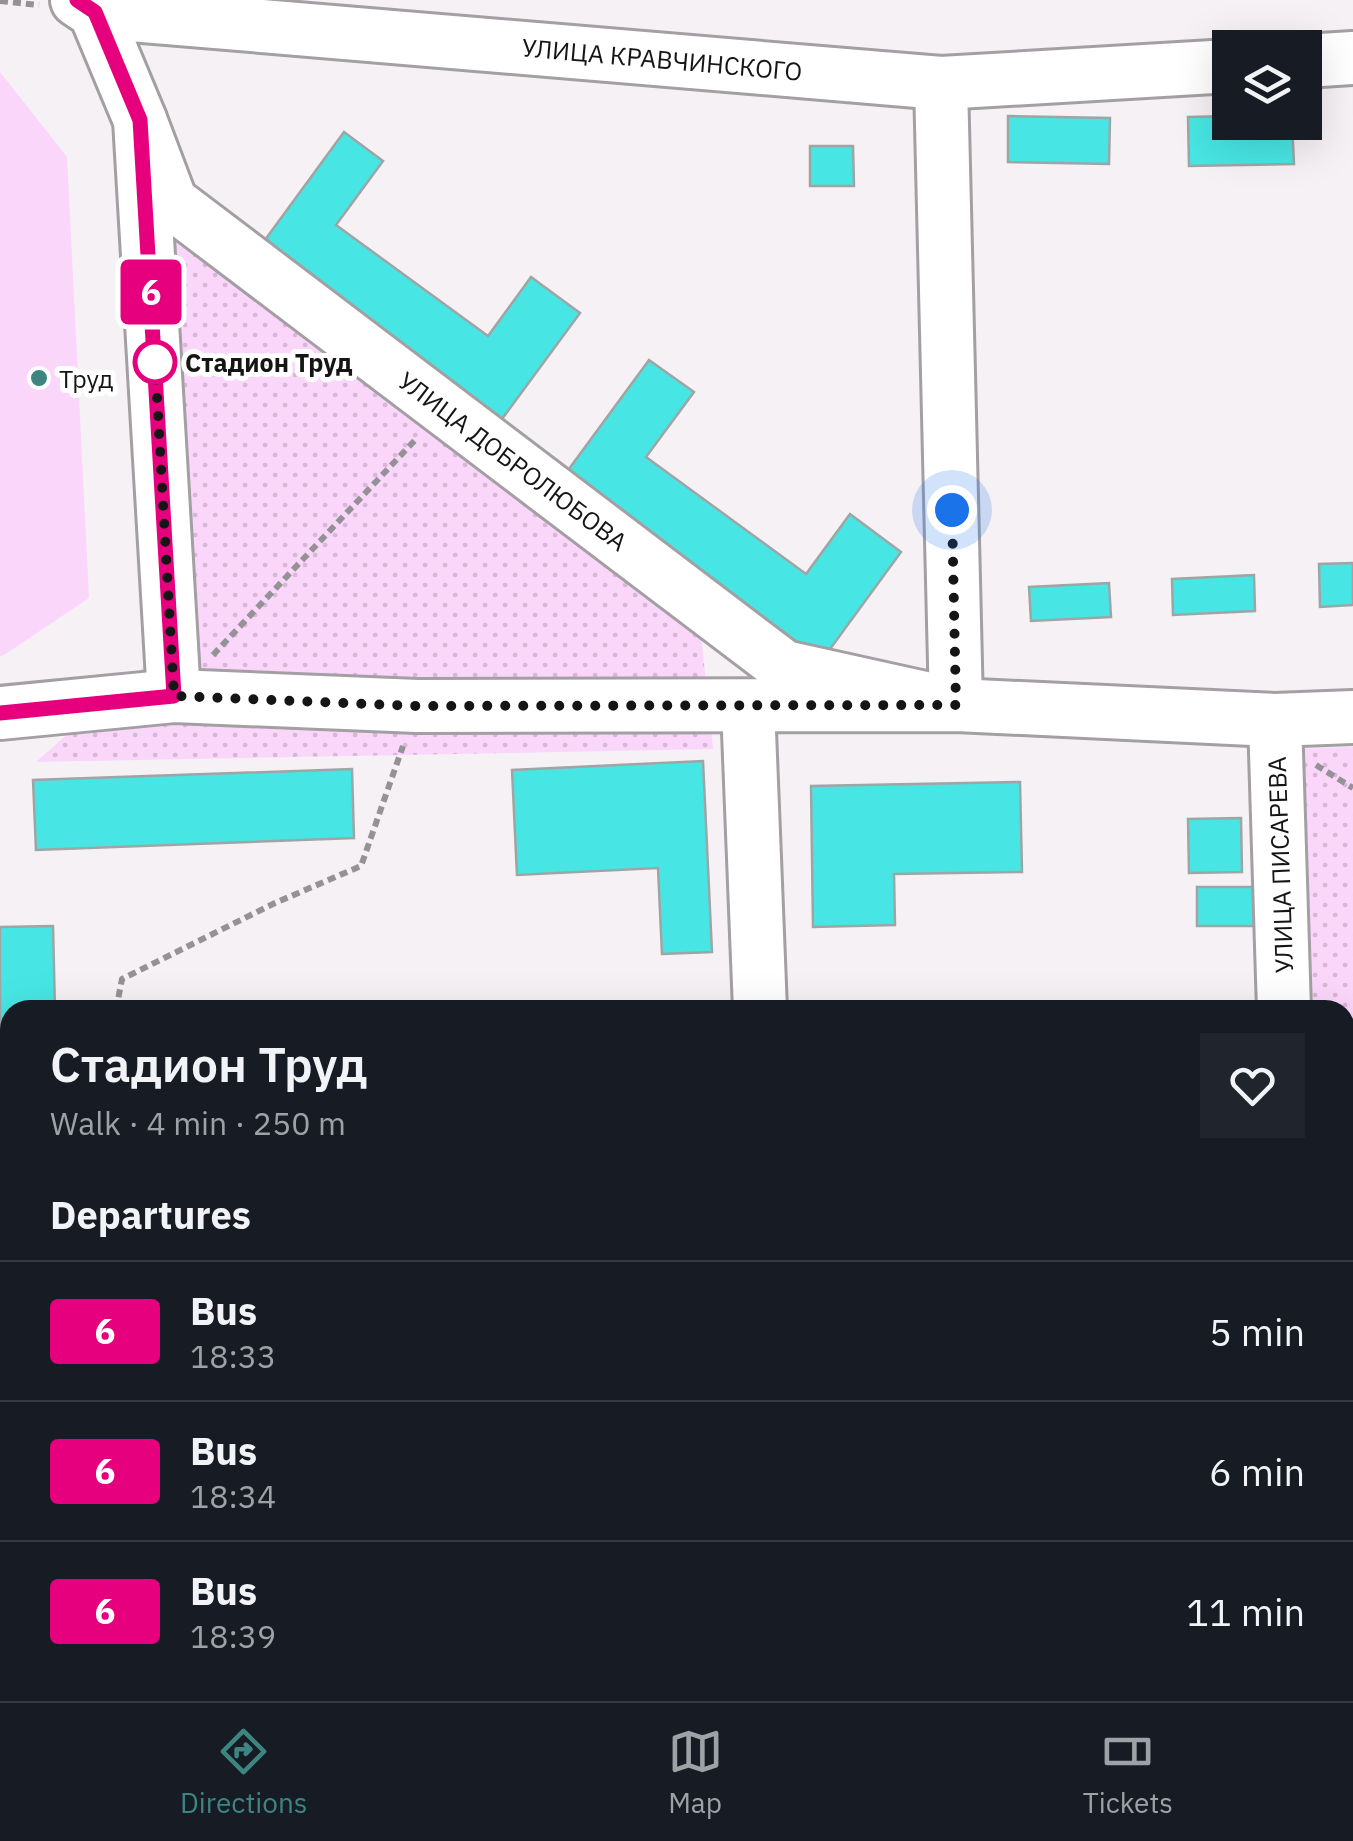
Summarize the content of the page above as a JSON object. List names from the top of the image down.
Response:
{
  "streets": {
    "street": ["УЛИЦА КРАВЧИНСКОГО", "УЛИЦА ДОБРОЛЮБОВА", "УЛИЦА ПИСАРЕВА"]
  },
  "crossings": [
    ["УЛИЦА КРАВЧИНСКОГО", "УЛИЦА ДОБРОЛЮБОВА"],
    ["УЛИЦА ДОБРОЛЮБОВА", "УЛИЦА ПИСАРЕВА"]
  ],
  "places": ["Стадион Труд", "Труд"],
  "lines": ["bus line 6"],
  "page": {
    "on_map": "6",
    "heading": [
      ["Стадион Труд", "Walk · 4 min · 250 m"],
      "Departures"
    ],
    "list": [
      {
        "mark": "6",
        "name": "Bus",
        "note": "18:33",
        "value": "5 min"
      },
      {
        "mark": "6",
        "name": "Bus",
        "note": "18:34",
        "value": "6 min"
      },
      {
        "mark": "6",
        "name": "Bus",
        "note": "18:39",
        "value": "11 min"
      }
    ],
    "tabs": ["Directions", "Map", "Tickets"]
  }
}
